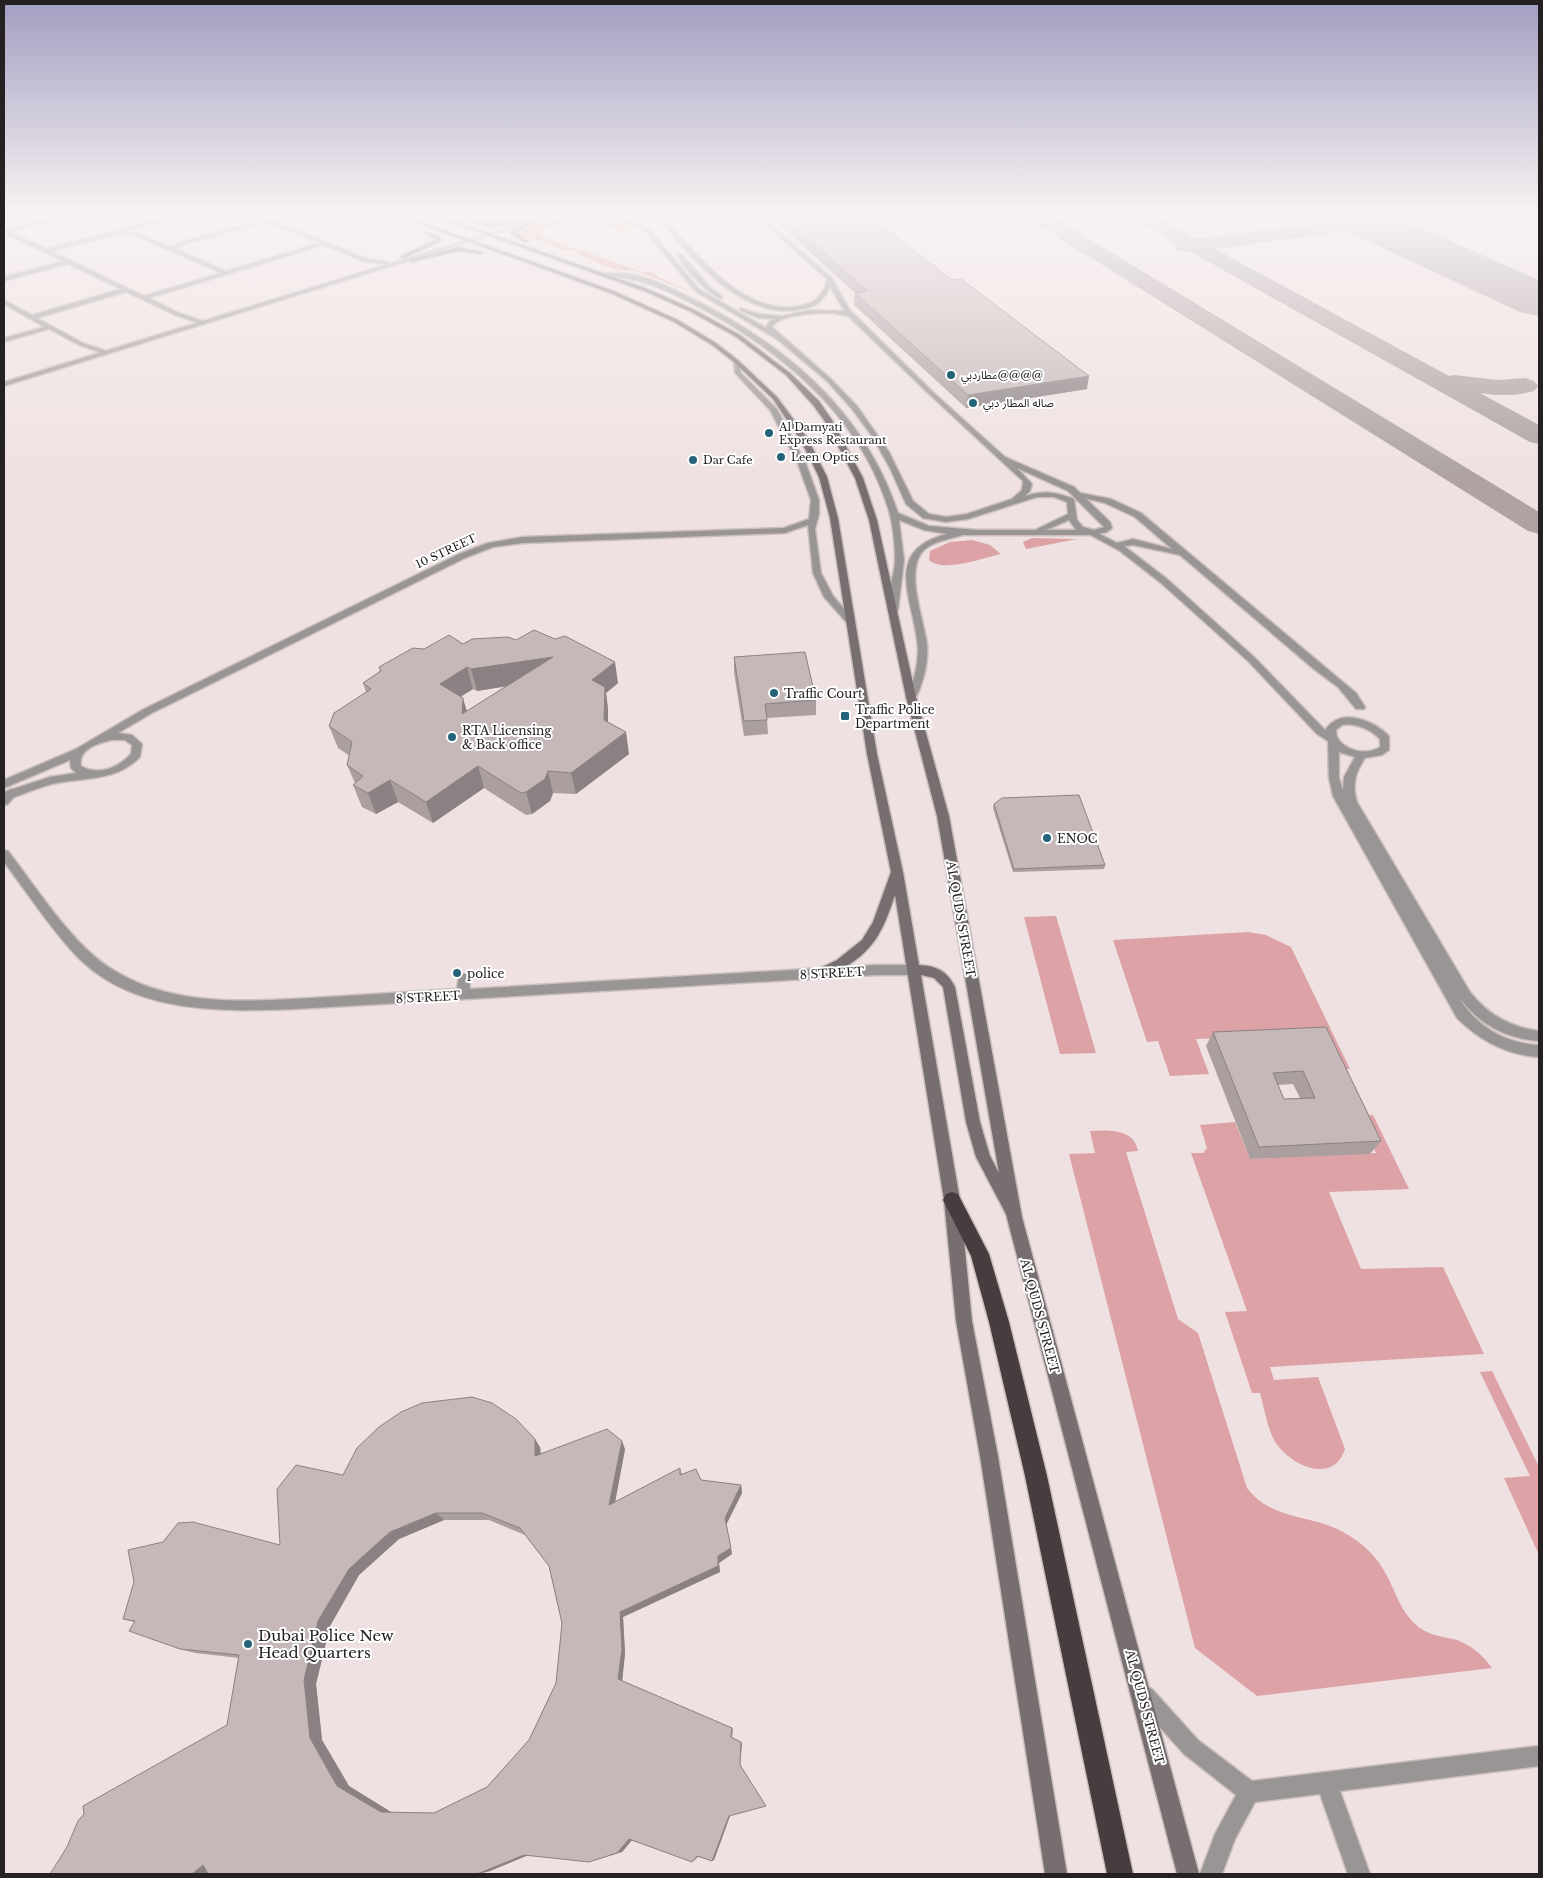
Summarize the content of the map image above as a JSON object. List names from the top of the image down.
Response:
{
  "streets": {
    "main road": ["AL QUDS STREET"],
    "street": ["10 STREET", "8 STREET"]
  },
  "places": {
    "other": [
      "مطاردبي@@@@",
      "صاله المطار دبي",
      "Al Damyati Express Restaurant",
      "Leen Optics",
      "Dar Cafe",
      "Traffic Court",
      "RTA Licensing & Back office",
      "ENOC",
      "police",
      "Dubai Police New Head Quarters"
    ],
    "transit": ["Traffic Police Department"]
  }
}
